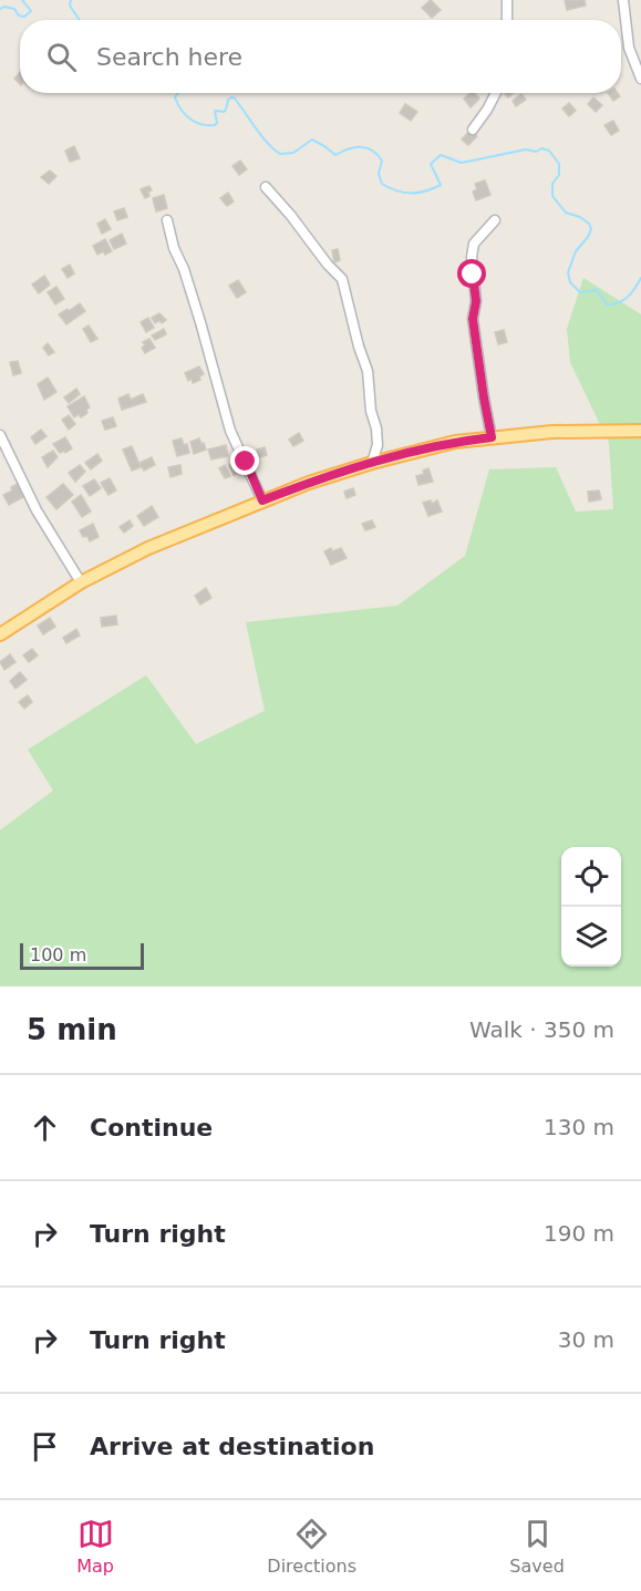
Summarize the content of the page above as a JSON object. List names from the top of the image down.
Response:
{
  "scale_bar": "100 m",
  "page": {
    "search": "Search here",
    "scale": "100 m",
    "heading": ["5 min", "Walk · 350 m"],
    "list": [
      ["Continue", "130 m"],
      ["Turn right", "190 m"],
      ["Turn right", "30 m"],
      "Arrive at destination"
    ],
    "nav": ["Map", "Directions", "Saved"]
  }
}
